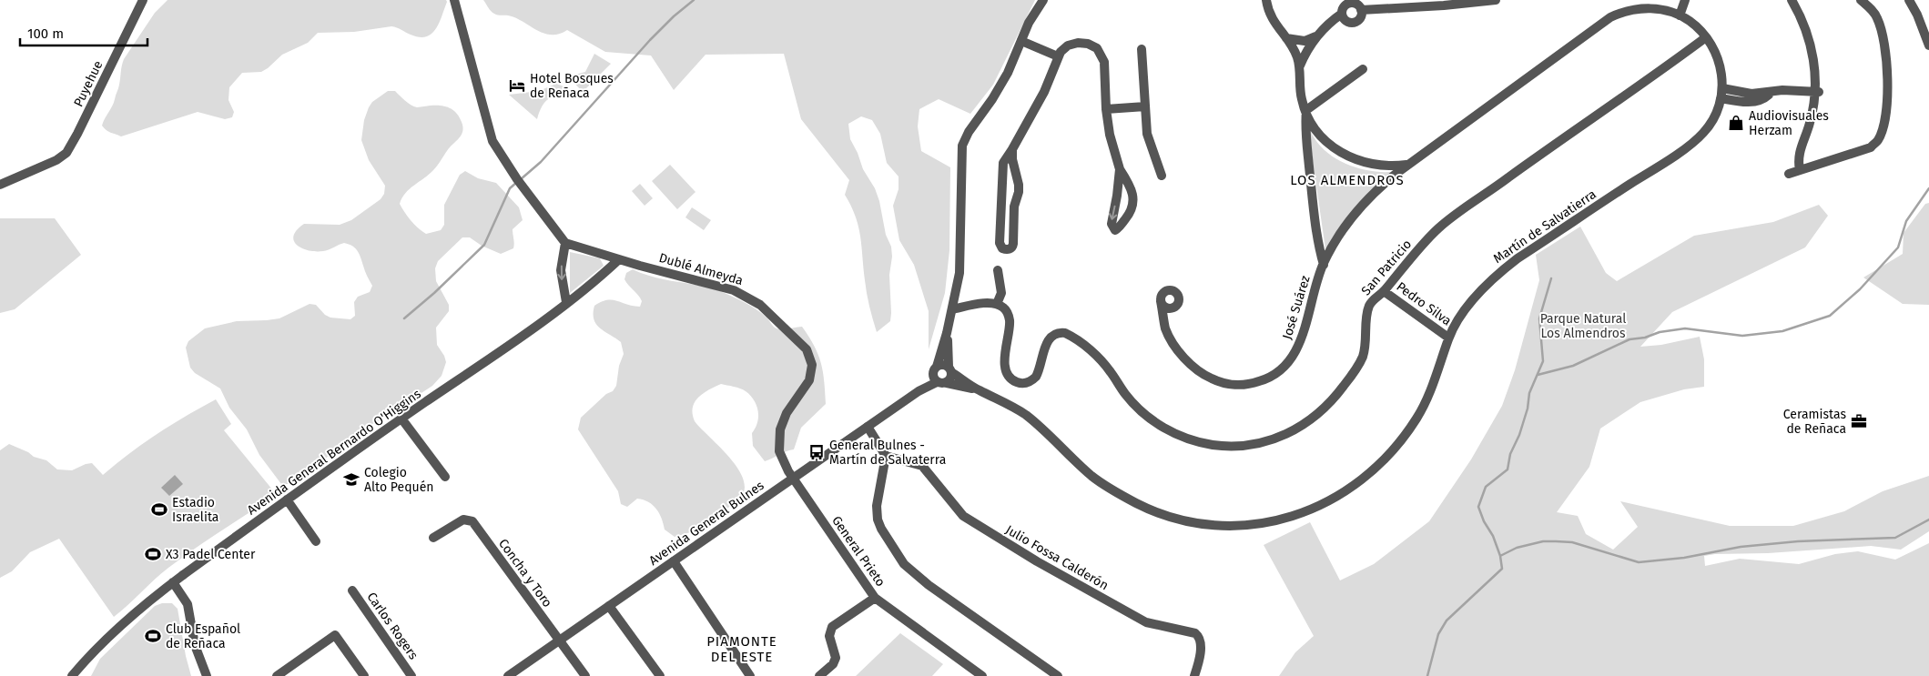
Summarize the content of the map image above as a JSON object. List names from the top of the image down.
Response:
{
  "streets": {
    "street": [
      "Puyehue",
      "Martín de Salvatierra",
      "San Patricio",
      "Dublé Almeyda",
      "Pedro Silva",
      "José Suárez",
      "Avenida General Bernardo O'Higgins",
      "Avenida General Bulnes",
      "General Prieto",
      "Julio Fossa Calderón",
      "Concha y Toro",
      "Carlos Rogers"
    ]
  },
  "crossings": [
    ["Martín de Salvatierra", "San Patricio"],
    ["Martín de Salvatierra", "Pedro Silva"],
    ["Martín de Salvatierra", "José Suárez"],
    ["Martín de Salvatierra", "Avenida General Bulnes"],
    ["San Patricio", "Pedro Silva"],
    ["Dublé Almeyda", "Avenida General Bernardo O'Higgins"],
    ["Dublé Almeyda", "Avenida General Bulnes"],
    ["Dublé Almeyda", "General Prieto"],
    ["Avenida General Bulnes", "General Prieto"],
    ["Avenida General Bulnes", "Concha y Toro"]
  ],
  "districts": ["LOS ALMENDROS", "PIAMONTE DEL ESTE"],
  "parks": ["Parque Natural Los Almendros"],
  "places": {
    "hotel": ["Hotel Bosques de Reñaca"],
    "shop": ["Audiovisuales Herzam"],
    "office": ["Ceramistas de Reñaca"],
    "bus stop": ["General Bulnes - Martín de Salvaterra"],
    "school or university": ["Colegio Alto Pequén"],
    "sports": ["Estadio Israelita", "X3 Padel Center", "Club Español de Reñaca"]
  },
  "scale_bar": "100 m"
}
